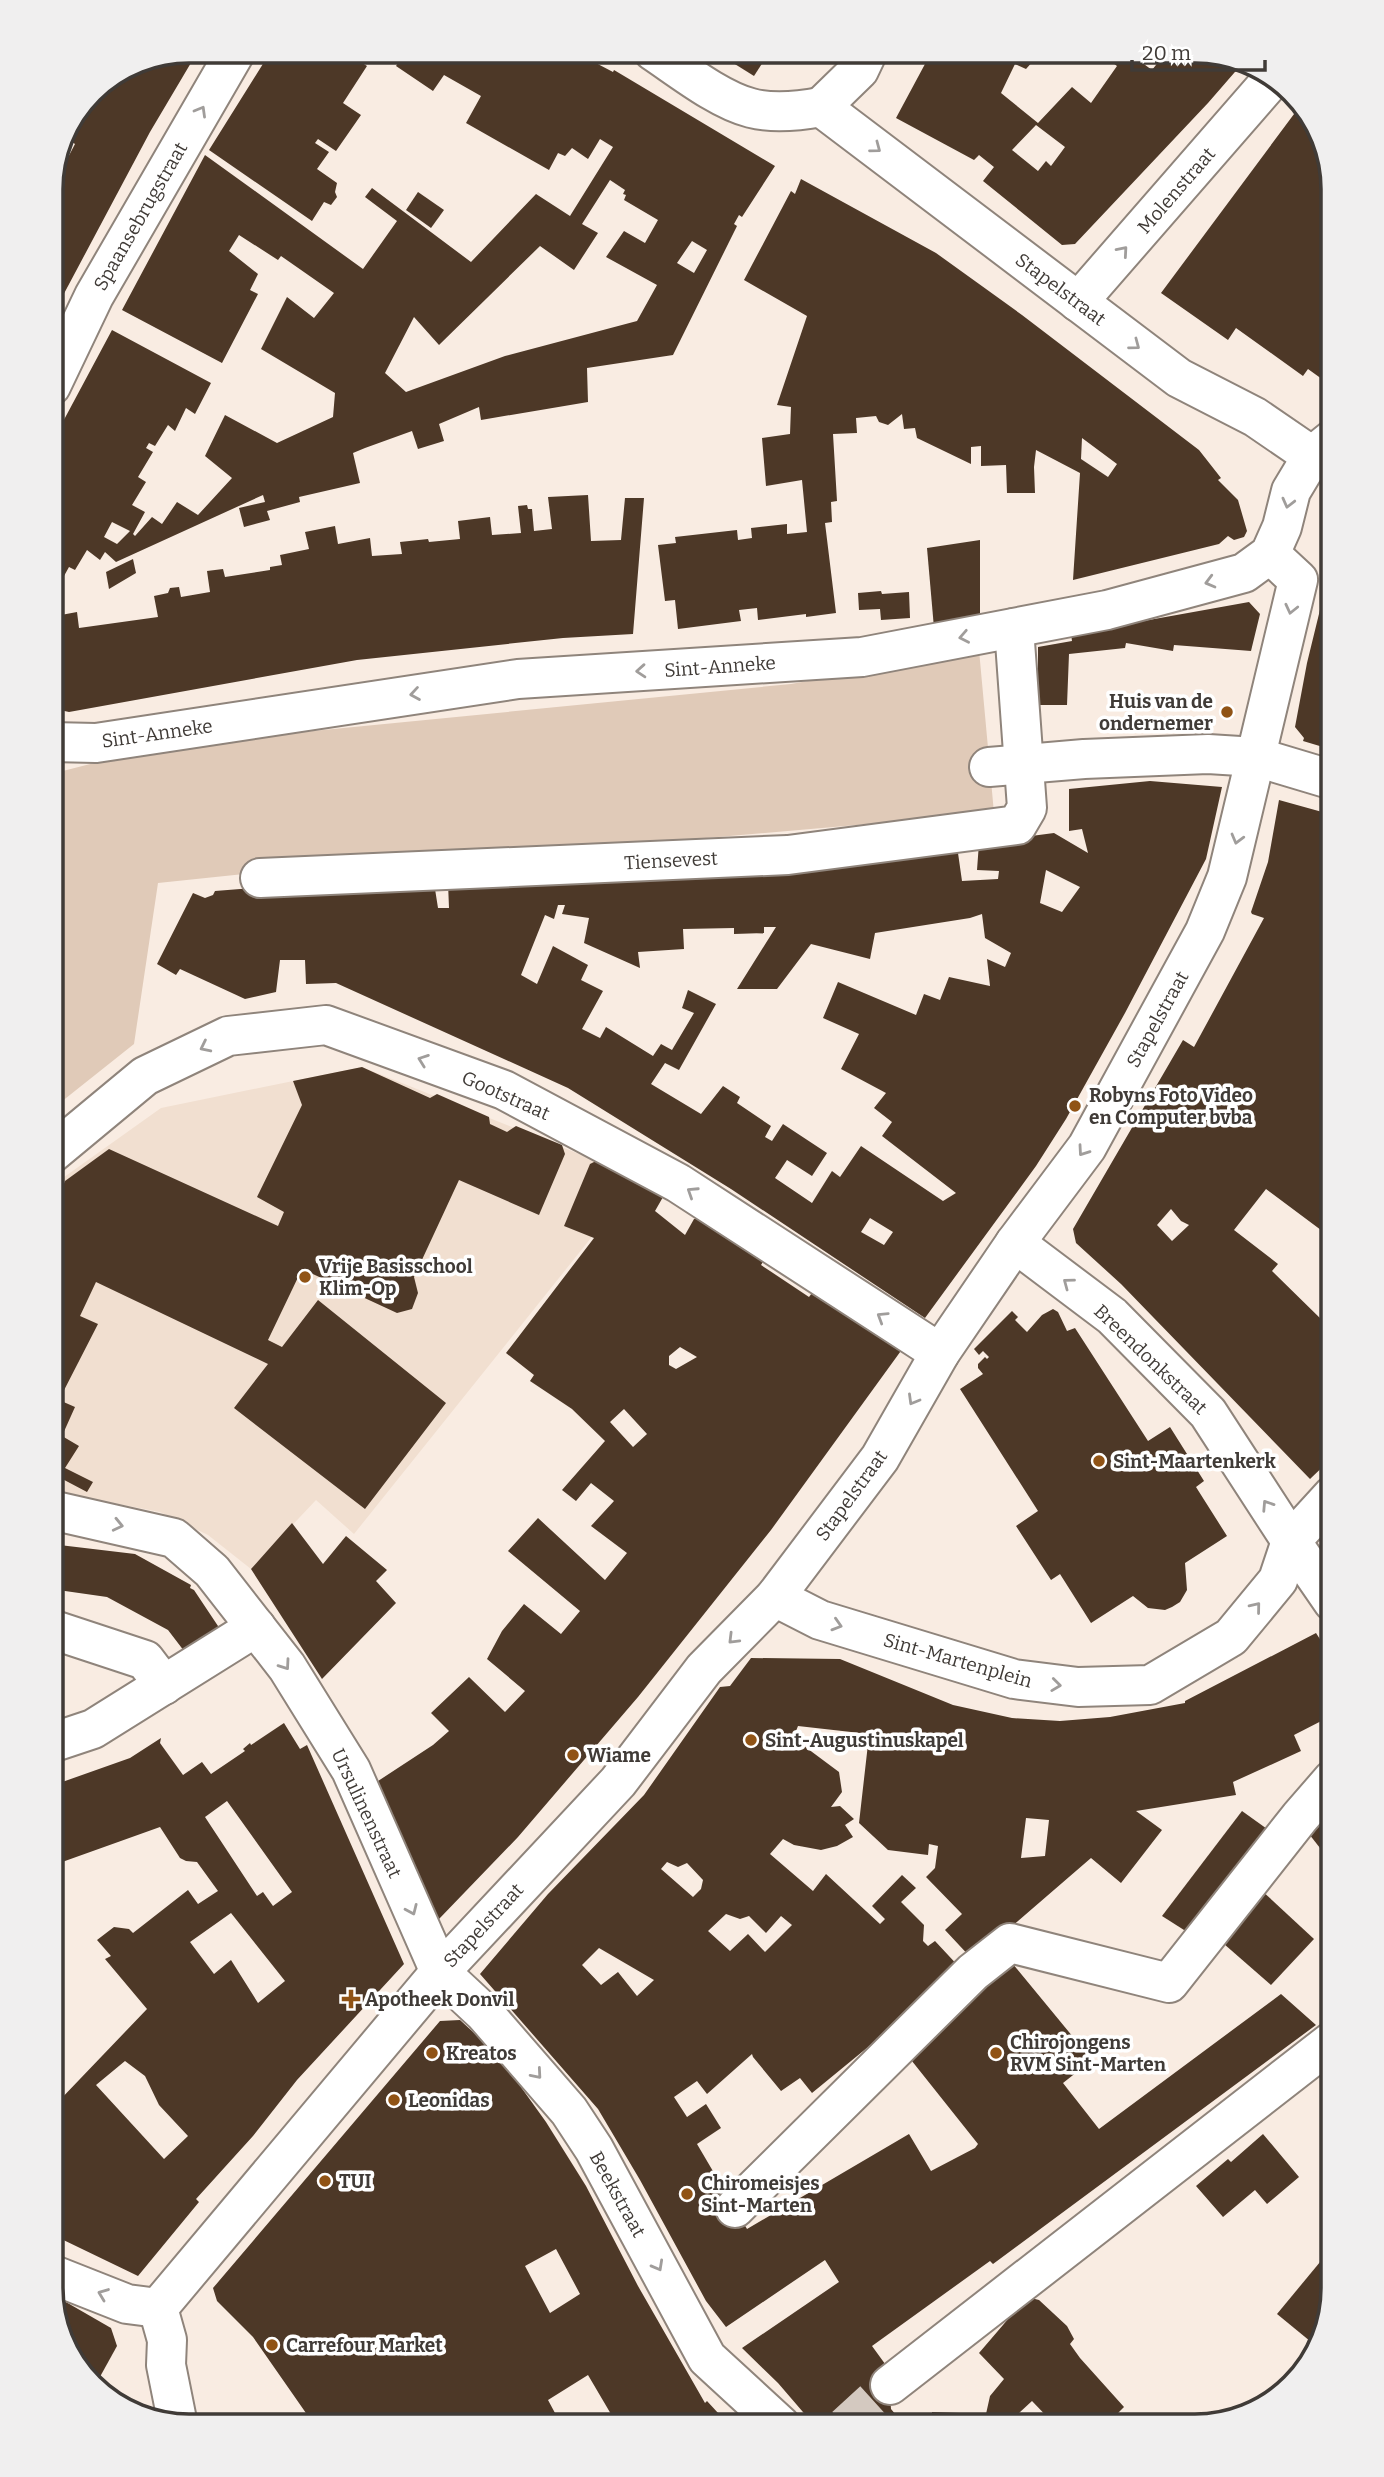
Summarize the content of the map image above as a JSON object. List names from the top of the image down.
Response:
{
  "streets": {
    "street": [
      "Molenstraat",
      "Spaansebrugstraat",
      "Stapelstraat",
      "Sint-Anneke",
      "Tiensevest",
      "Gootstraat",
      "Breendonkstraat",
      "Sint-Martenplein",
      "Ursulinenstraat",
      "Beekstraat"
    ]
  },
  "crossings": [
    ["Molenstraat", "Stapelstraat"],
    ["Stapelstraat", "Sint-Anneke"],
    ["Stapelstraat", "Gootstraat"],
    ["Stapelstraat", "Breendonkstraat"],
    ["Stapelstraat", "Sint-Martenplein"],
    ["Stapelstraat", "Ursulinenstraat"],
    ["Stapelstraat", "Beekstraat"],
    ["Sint-Anneke", "Tiensevest"],
    ["Breendonkstraat", "Sint-Martenplein"],
    ["Ursulinenstraat", "Beekstraat"]
  ],
  "one_way": [
    "Spaansebrugstraat",
    "Sint-Anneke",
    "Gootstraat",
    "Breendonkstraat",
    "Sint-Martenplein",
    "Ursulinenstraat",
    "Beekstraat"
  ],
  "places": {
    "other": [
      "Huis van de ondernemer",
      "Robyns Foto Video en Computer bvba",
      "Vrije Basisschool Klim-Op",
      "Sint-Maartenkerk",
      "Sint-Augustinuskapel",
      "Wiame",
      "Kreatos",
      "Chirojongens RVM Sint-Marten",
      "Leonidas",
      "TUI",
      "Chiromeisjes Sint-Marten",
      "Carrefour Market"
    ],
    "health": ["Apotheek Donvil"]
  },
  "scale_bar": "20 m"
}
